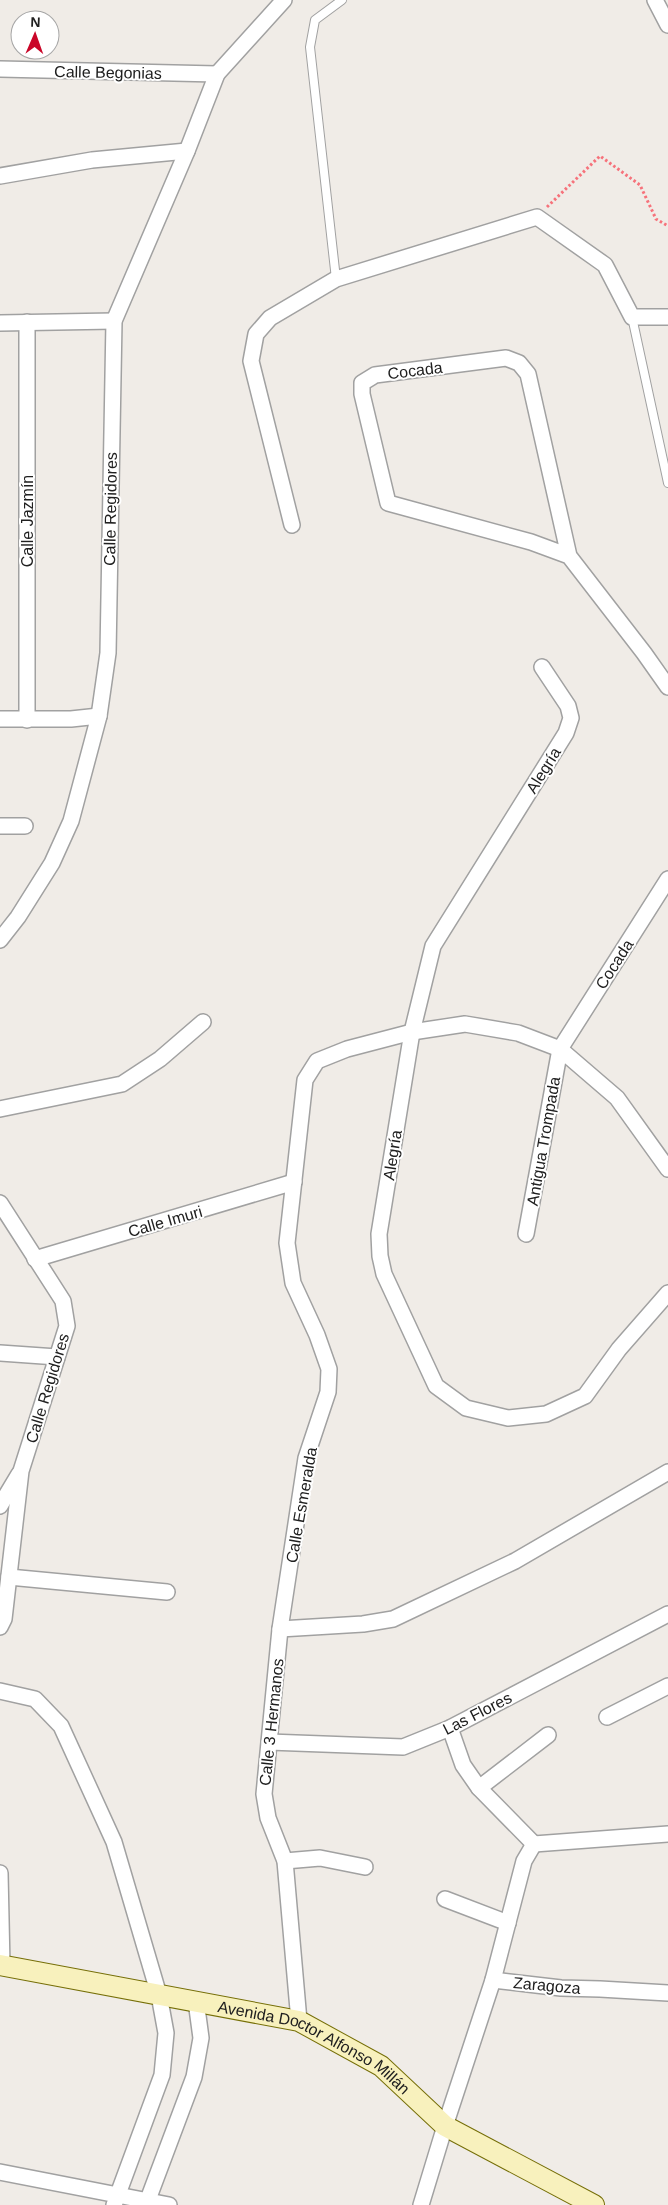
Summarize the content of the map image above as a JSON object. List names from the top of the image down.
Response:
{
  "streets": {
    "main road": ["Avenida Doctor Alfonso Millán"],
    "street": [
      "Calle Begonias",
      "Cocada",
      "Calle Regidores",
      "Calle Jazmín",
      "Alegría",
      "Antigua Trompada",
      "Calle Imuri",
      "Calle Esmeralda",
      "Las Flores",
      "Calle 3 Hermanos",
      "Zaragoza"
    ]
  },
  "crossings": [
    ["Calle Begonias", "Calle Regidores"],
    ["Cocada", "Antigua Trompada"],
    ["Cocada", "Calle Esmeralda"],
    ["Calle Regidores", "Calle Imuri"],
    ["Alegría", "Calle Esmeralda"],
    ["Antigua Trompada", "Calle Esmeralda"],
    ["Calle Imuri", "Calle Esmeralda"],
    ["Calle Esmeralda", "Calle 3 Hermanos"],
    ["Las Flores", "Calle 3 Hermanos"],
    ["Calle 3 Hermanos", "Avenida Doctor Alfonso Millán"]
  ],
  "north": "top"
}
